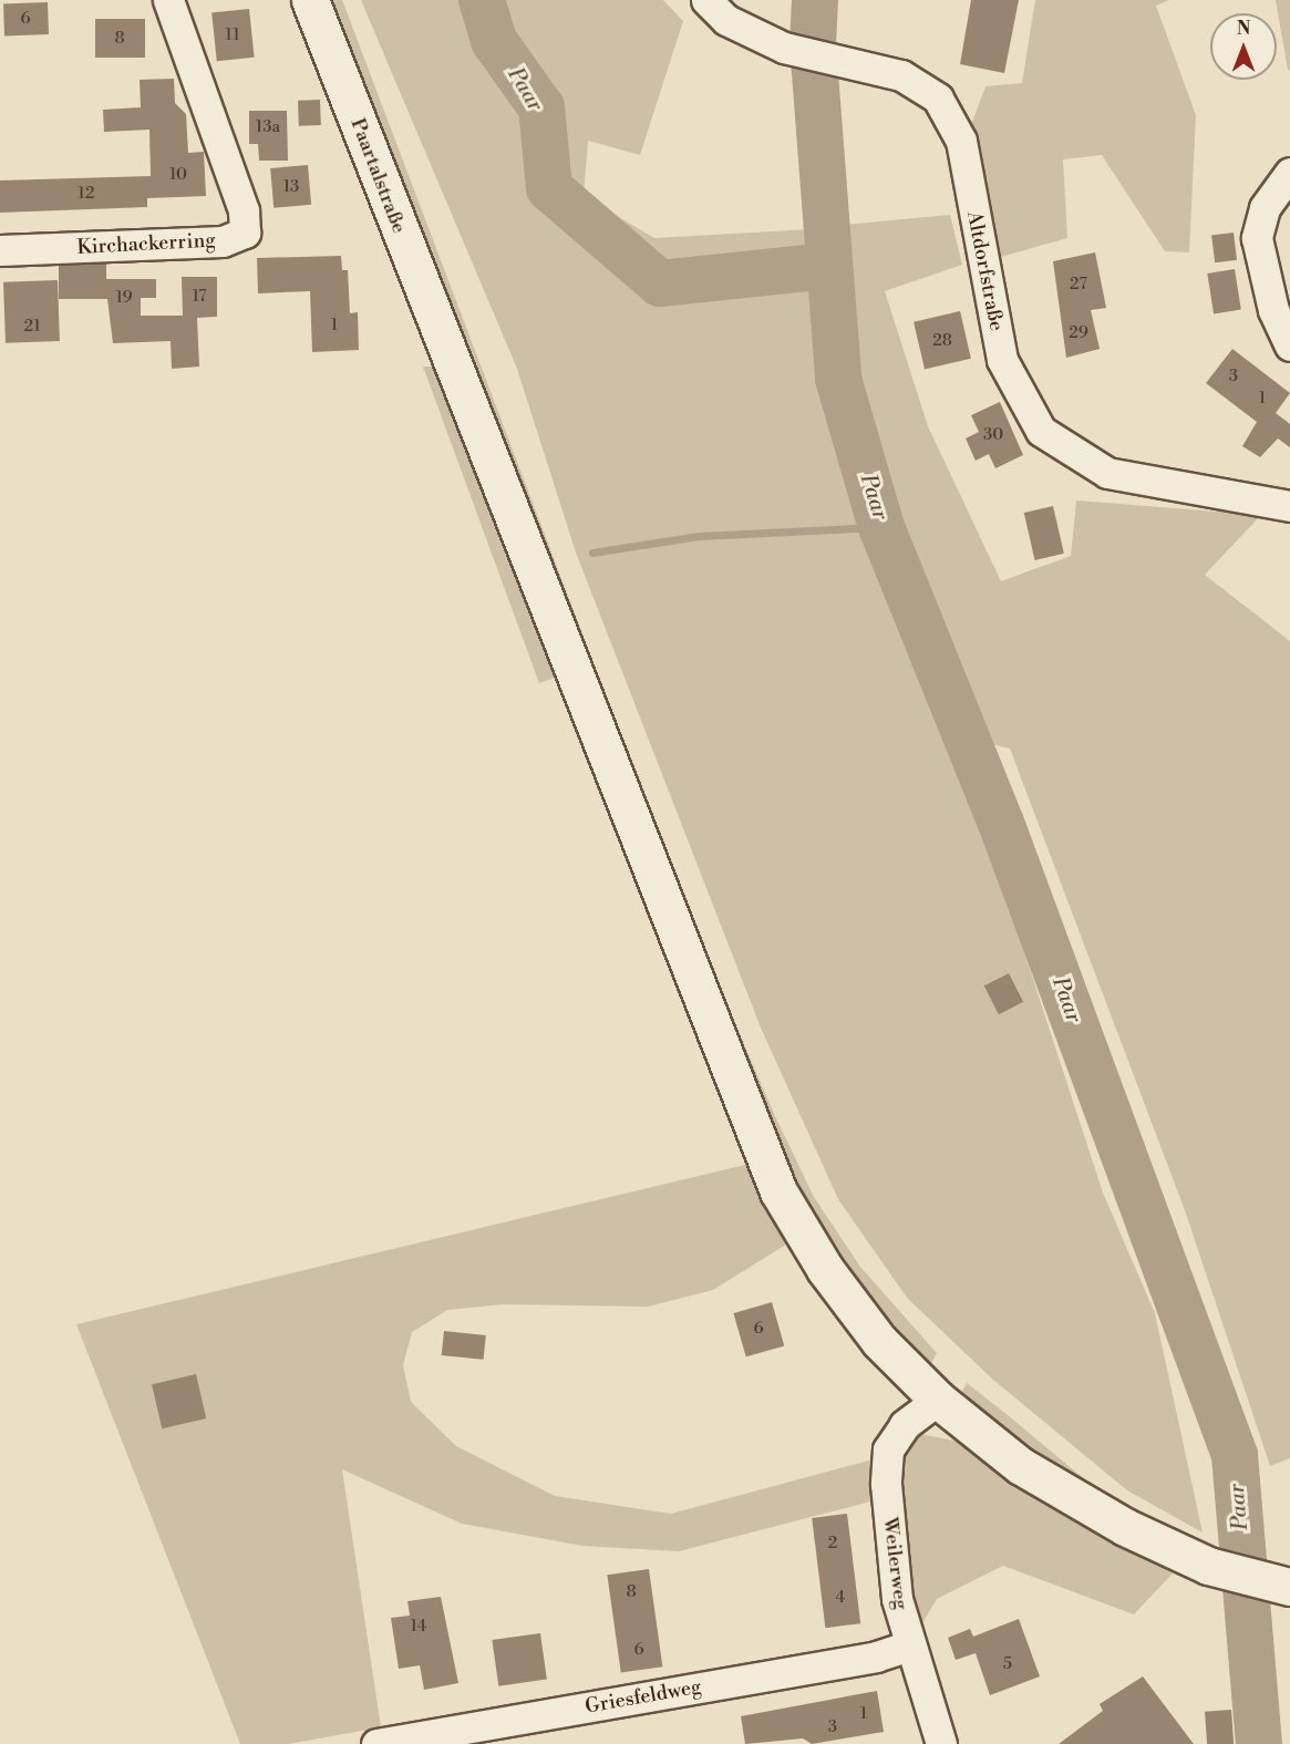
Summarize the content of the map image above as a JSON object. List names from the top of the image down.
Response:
{
  "streets": {
    "main road": ["Paartalstraße"],
    "street": [
      "Kirchackerring",
      "Altdorfstraße",
      "Weilerweg",
      "Griesfeldweg"
    ]
  },
  "crossings": [
    ["Paartalstraße", "Weilerweg"],
    ["Weilerweg", "Griesfeldweg"]
  ],
  "water": ["Paar"],
  "house_numbers": [
    "6",
    "11",
    "8",
    "13a",
    "10",
    "13",
    "12",
    "27",
    "17",
    "19",
    "1",
    "21",
    "29",
    "28",
    "3",
    "1",
    "30",
    "6",
    "2",
    "8",
    "4",
    "14",
    "6",
    "5",
    "1",
    "3"
  ],
  "north": "top"
}
